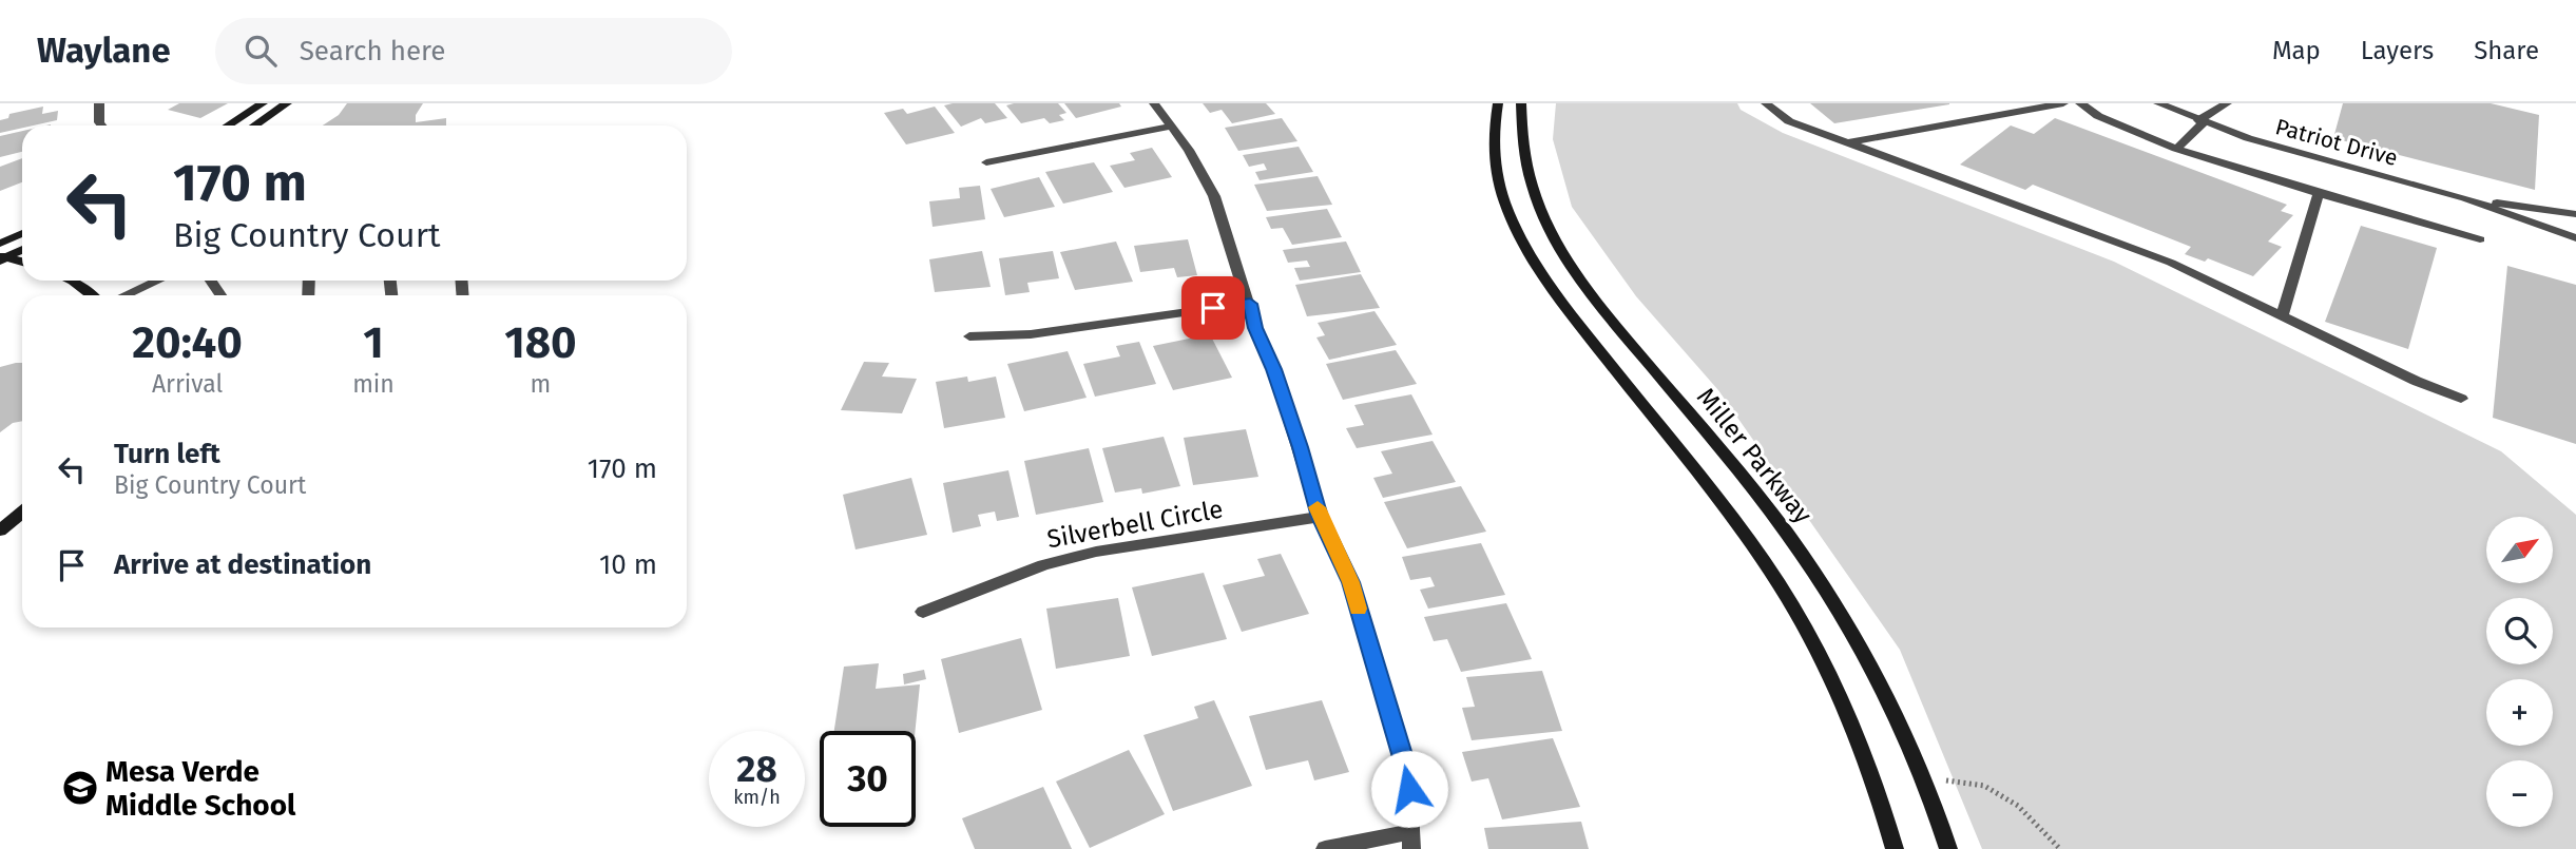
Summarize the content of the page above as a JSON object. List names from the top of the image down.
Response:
{
  "streets": {
    "street": ["Patriot Drive", "Miller Parkway", "Silverbell Circle"]
  },
  "places": {
    "school or university": ["Mesa Verde Middle School"]
  },
  "north": "top right",
  "page": {
    "header": "Waylane",
    "search": "Search here",
    "nav": ["Map", "Layers", "Share"],
    "turn": ["170 m", "Big Country Court"],
    "eta": [
      "20:40",
      "Arrival",
      "1",
      "min",
      "180",
      "m"
    ],
    "list": [
      {
        "name": "Turn left",
        "note": "Big Country Court",
        "value": "170 m"
      },
      {
        "name": "Arrive at destination",
        "value": "10 m"
      }
    ],
    "map_buttons": ["+", "−"],
    "speed": "28 km/h",
    "limit": "30"
  }
}
